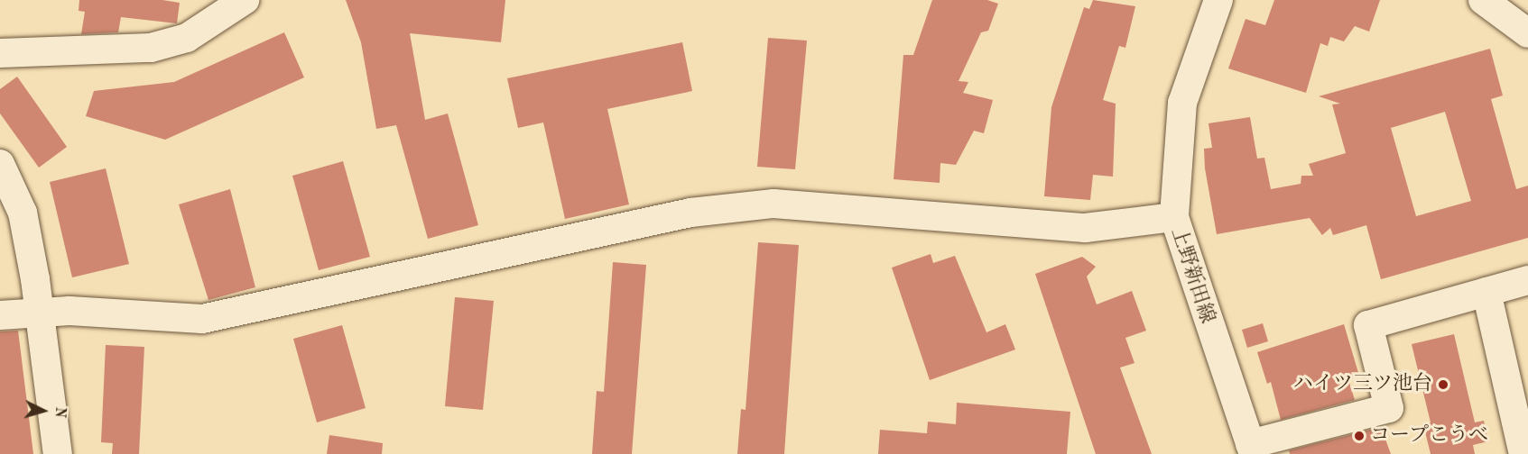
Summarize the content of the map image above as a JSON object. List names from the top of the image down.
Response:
{
  "streets": {
    "street": ["上野新田線"]
  },
  "places": ["ハイツ三ツ池台", "コープこうべ"],
  "north": "right"
}
